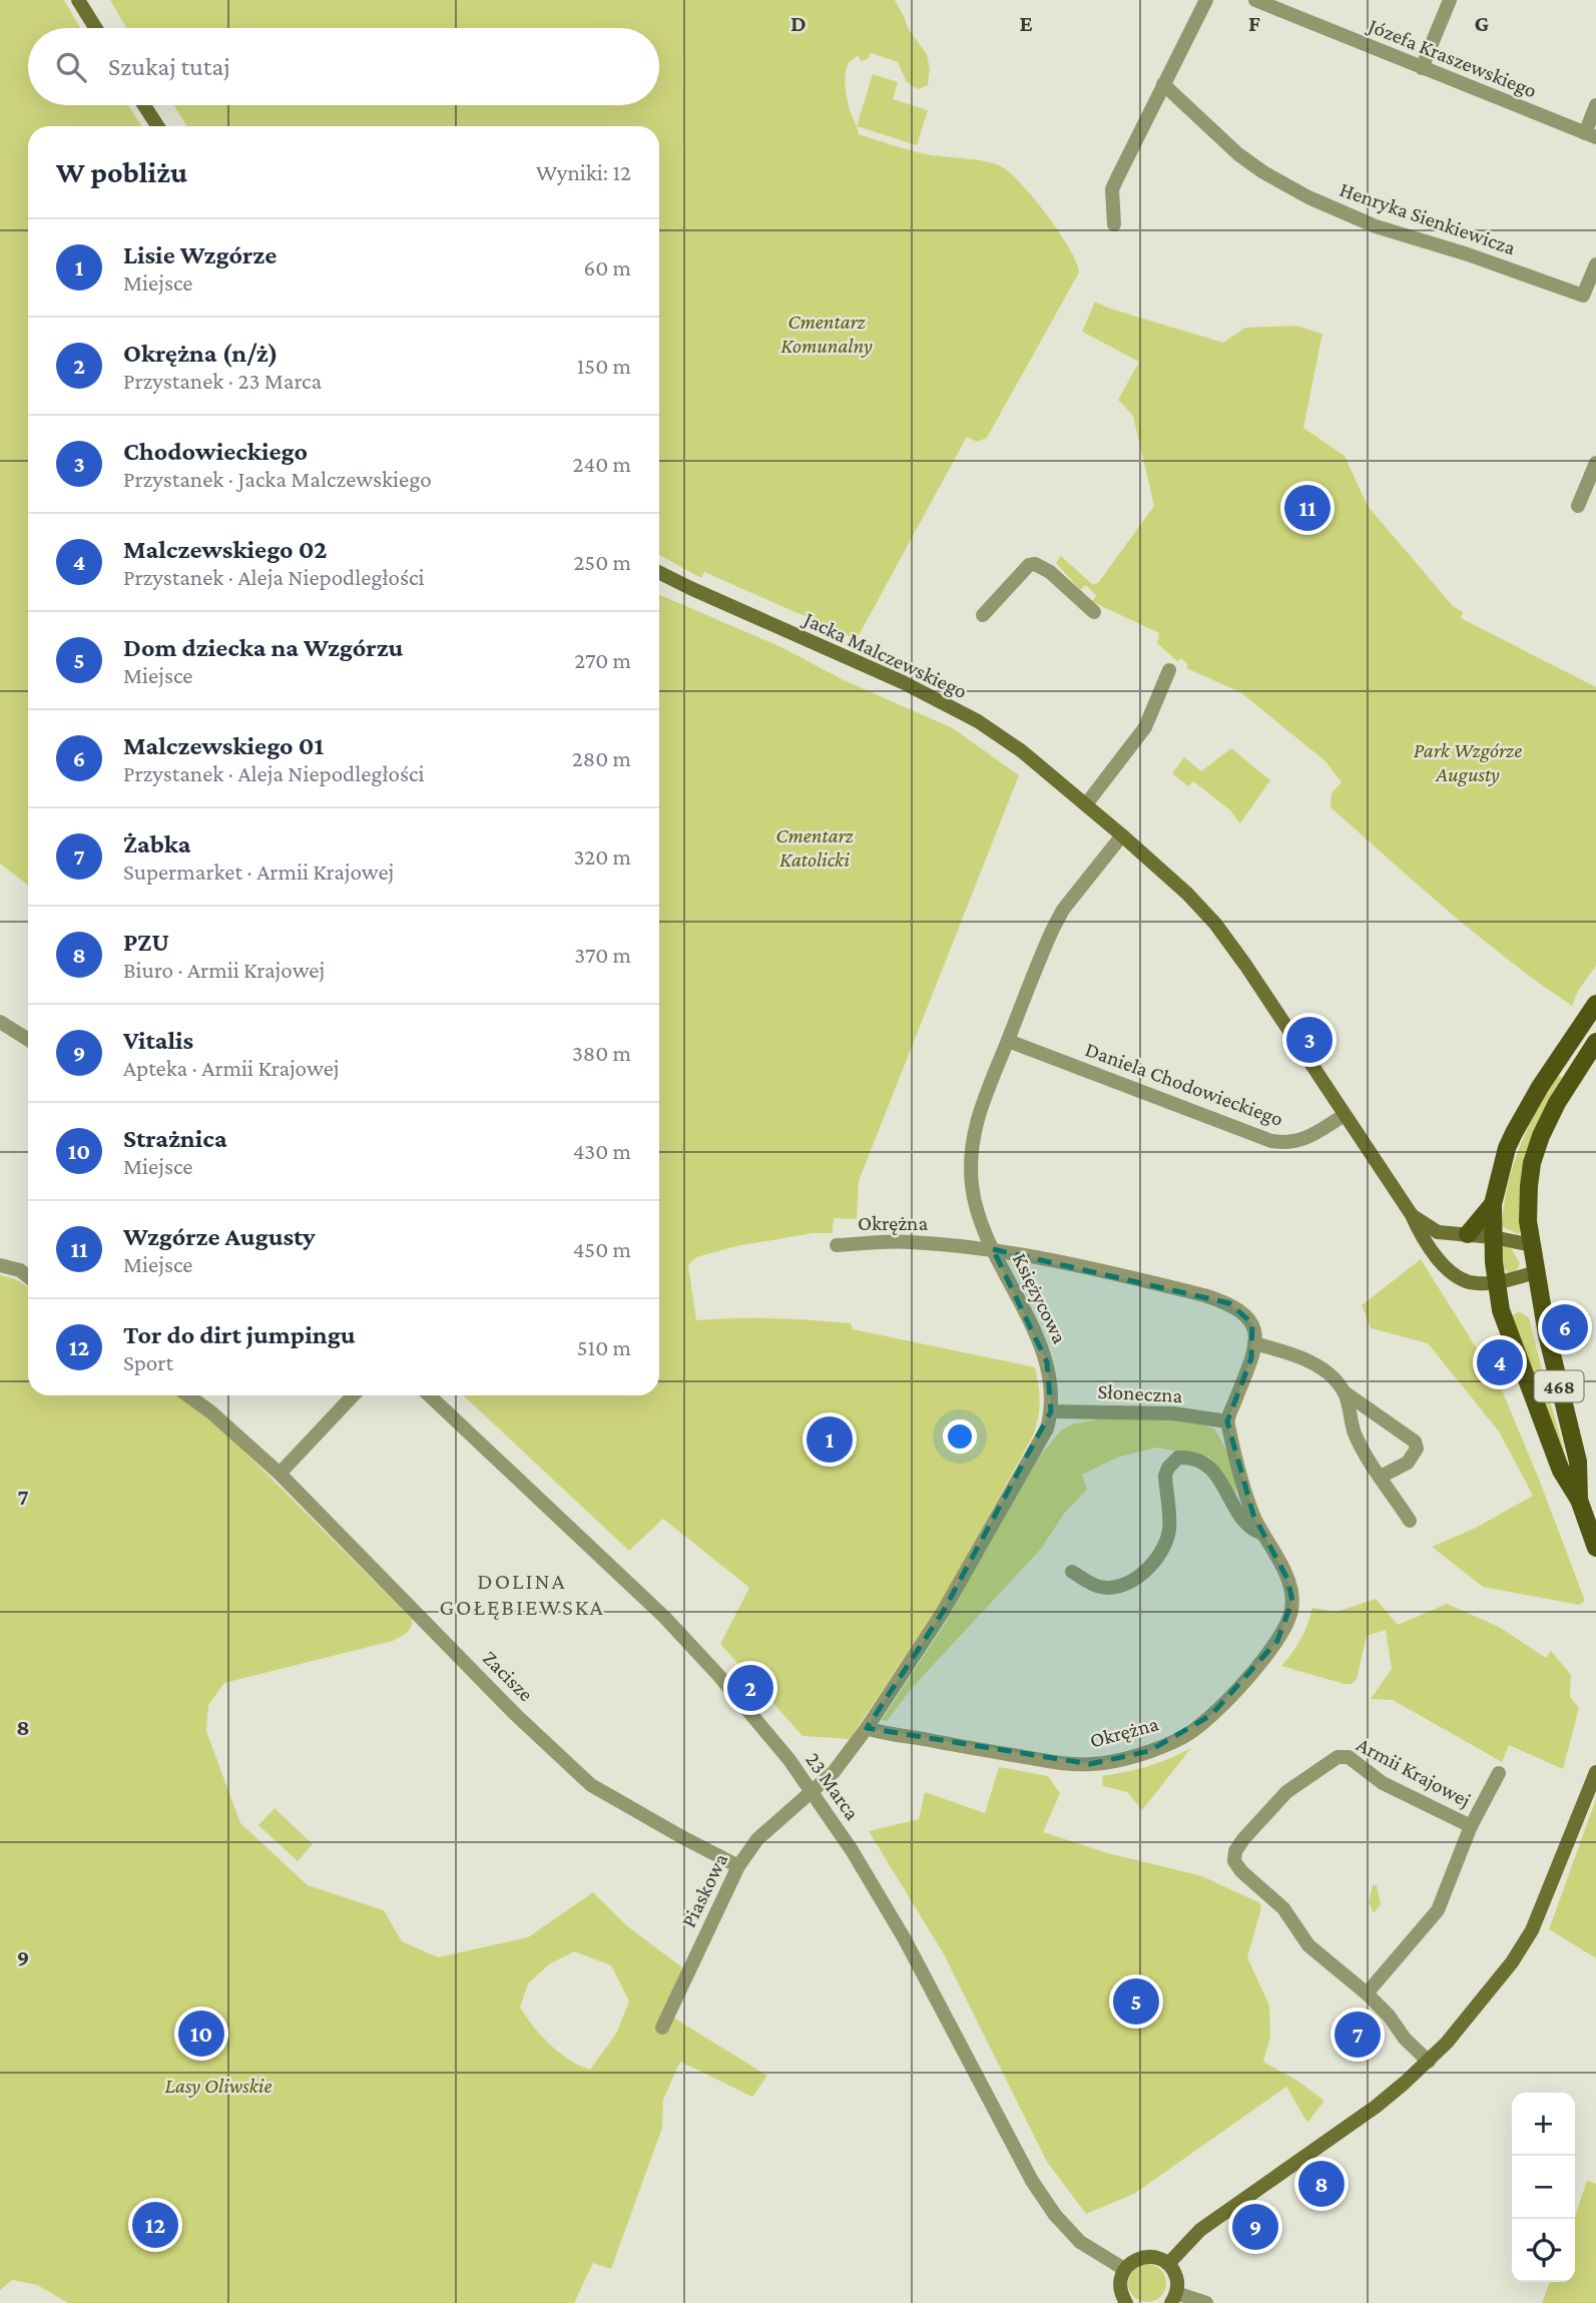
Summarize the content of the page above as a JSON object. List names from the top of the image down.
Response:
{
  "streets": {
    "main road": ["Jacka Malczewskiego", "468"],
    "street": [
      "Józefa Kraszewskiego",
      "Henryka Sienkiewicza",
      "Daniela Chodowieckiego",
      "Okrężna",
      "Księżycowa",
      "Słoneczna",
      "Zacisze",
      "Armii Krajowej",
      "23 Marca",
      "Piaskowa"
    ]
  },
  "crossings": [
    ["Jacka Malczewskiego", "Daniela Chodowieckiego"],
    ["Jacka Malczewskiego", "Księżycowa"],
    ["Jacka Malczewskiego", "468"],
    ["Daniela Chodowieckiego", "Księżycowa"],
    ["Okrężna", "Księżycowa"],
    ["Okrężna", "Słoneczna"],
    ["Księżycowa", "Słoneczna"],
    ["Księżycowa", "23 Marca"],
    ["Księżycowa", "Piaskowa"],
    ["Zacisze", "Piaskowa"],
    ["23 Marca", "Piaskowa"]
  ],
  "districts": ["DOLINA GOŁĘBIEWSKA"],
  "parks": [
    "Cmentarz Komunalny",
    "Park Wzgórze Augusty",
    "Cmentarz Katolicki",
    "Lasy Oliwskie"
  ],
  "page": {
    "search": "Szukaj tutaj",
    "heading": ["W pobliżu", "Wyniki: 12"],
    "list": [
      {
        "mark": "1",
        "name": "Lisie Wzgórze",
        "note": "Miejsce",
        "value": "60 m"
      },
      {
        "mark": "2",
        "name": "Okrężna (n/ż)",
        "note": "Przystanek · 23 Marca",
        "value": "150 m"
      },
      {
        "mark": "3",
        "name": "Chodowieckiego",
        "note": "Przystanek · Jacka Malczewskiego",
        "value": "240 m"
      },
      {
        "mark": "4",
        "name": "Malczewskiego 02",
        "note": "Przystanek · Aleja Niepodległości",
        "value": "250 m"
      },
      {
        "mark": "5",
        "name": "Dom dziecka na Wzgórzu",
        "note": "Miejsce",
        "value": "270 m"
      },
      {
        "mark": "6",
        "name": "Malczewskiego 01",
        "note": "Przystanek · Aleja Niepodległości",
        "value": "280 m"
      },
      {
        "mark": "7",
        "name": "Żabka",
        "note": "Supermarket · Armii Krajowej",
        "value": "320 m"
      },
      {
        "mark": "8",
        "name": "PZU",
        "note": "Biuro · Armii Krajowej",
        "value": "370 m"
      },
      {
        "mark": "9",
        "name": "Vitalis",
        "note": "Apteka · Armii Krajowej",
        "value": "380 m"
      },
      {
        "mark": "10",
        "name": "Strażnica",
        "note": "Miejsce",
        "value": "430 m"
      },
      {
        "mark": "11",
        "name": "Wzgórze Augusty",
        "note": "Miejsce",
        "value": "450 m"
      },
      {
        "mark": "12",
        "name": "Tor do dirt jumpingu",
        "note": "Sport",
        "value": "510 m"
      }
    ],
    "pins": [
      "11",
      "3",
      "6",
      "4",
      "1",
      "2",
      "5",
      "10",
      "7",
      "8",
      "12",
      "9"
    ],
    "map_buttons": ["+", "−"]
  },
  "grid": {
    "columns": [
      "D",
      "E",
      "F",
      "G"
    ],
    "rows": ["7", "8", "9"]
  }
}
